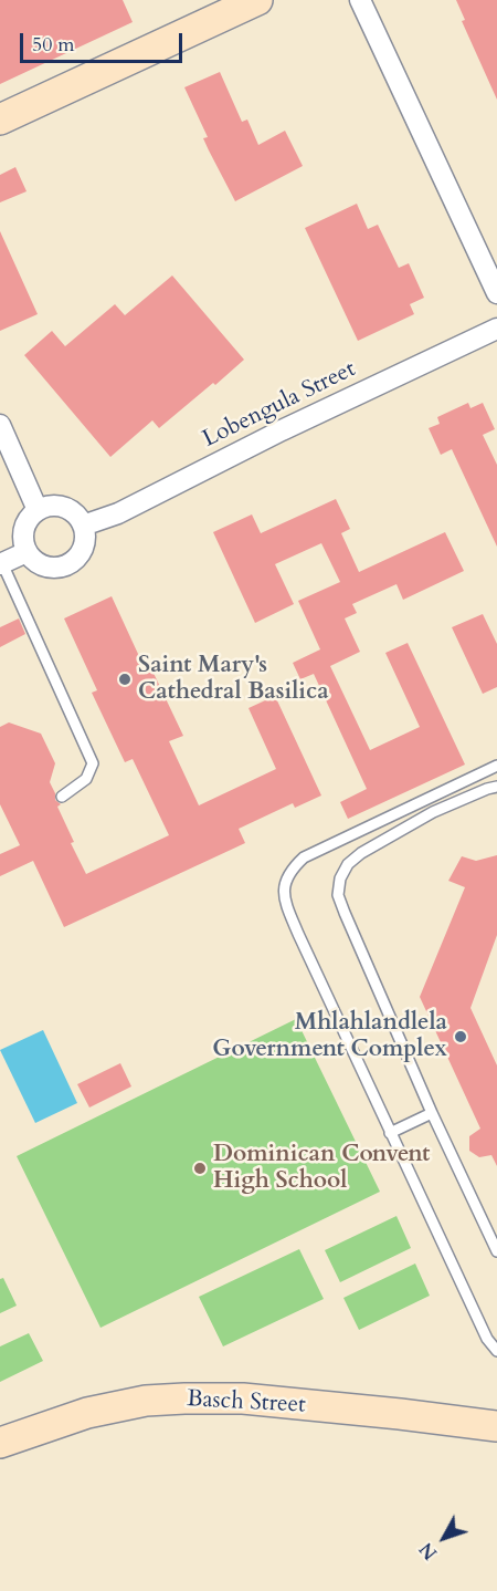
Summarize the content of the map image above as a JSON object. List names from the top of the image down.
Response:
{
  "streets": {
    "street": ["Lobengula Street", "Basch Street"]
  },
  "places": ["Saint Mary's Cathedral Basilica", "Mhlahlandlela Government Complex", "Dominican Convent High School"],
  "scale_bar": "50 m",
  "north": "bottom left"
}
